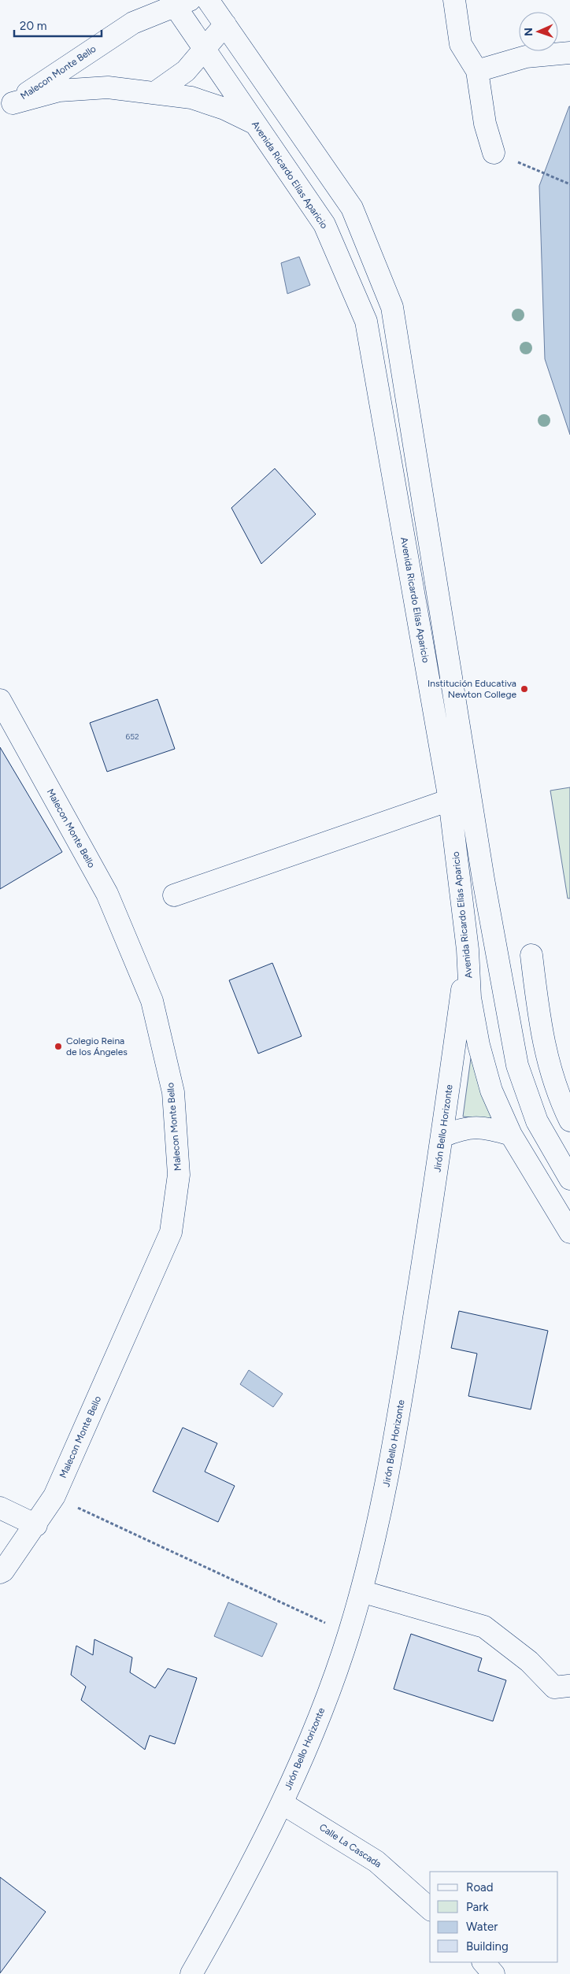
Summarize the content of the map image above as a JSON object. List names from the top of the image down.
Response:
{
  "streets": {
    "street": [
      "Malecon Monte Bello",
      "Avenida Ricardo Elías Aparicio",
      "Jirón Bello Horizonte",
      "Calle La Cascada"
    ]
  },
  "crossings": [
    ["Malecon Monte Bello", "Avenida Ricardo Elías Aparicio"],
    ["Avenida Ricardo Elías Aparicio", "Jirón Bello Horizonte"],
    ["Jirón Bello Horizonte", "Calle La Cascada"]
  ],
  "places": ["Institución Educativa Newton College", "Colegio Reina de los Ángeles"],
  "house_numbers": ["652"],
  "legend": [
    "Road",
    "Park",
    "Water",
    "Building"
  ],
  "scale_bar": "20 m",
  "north": "left"
}
